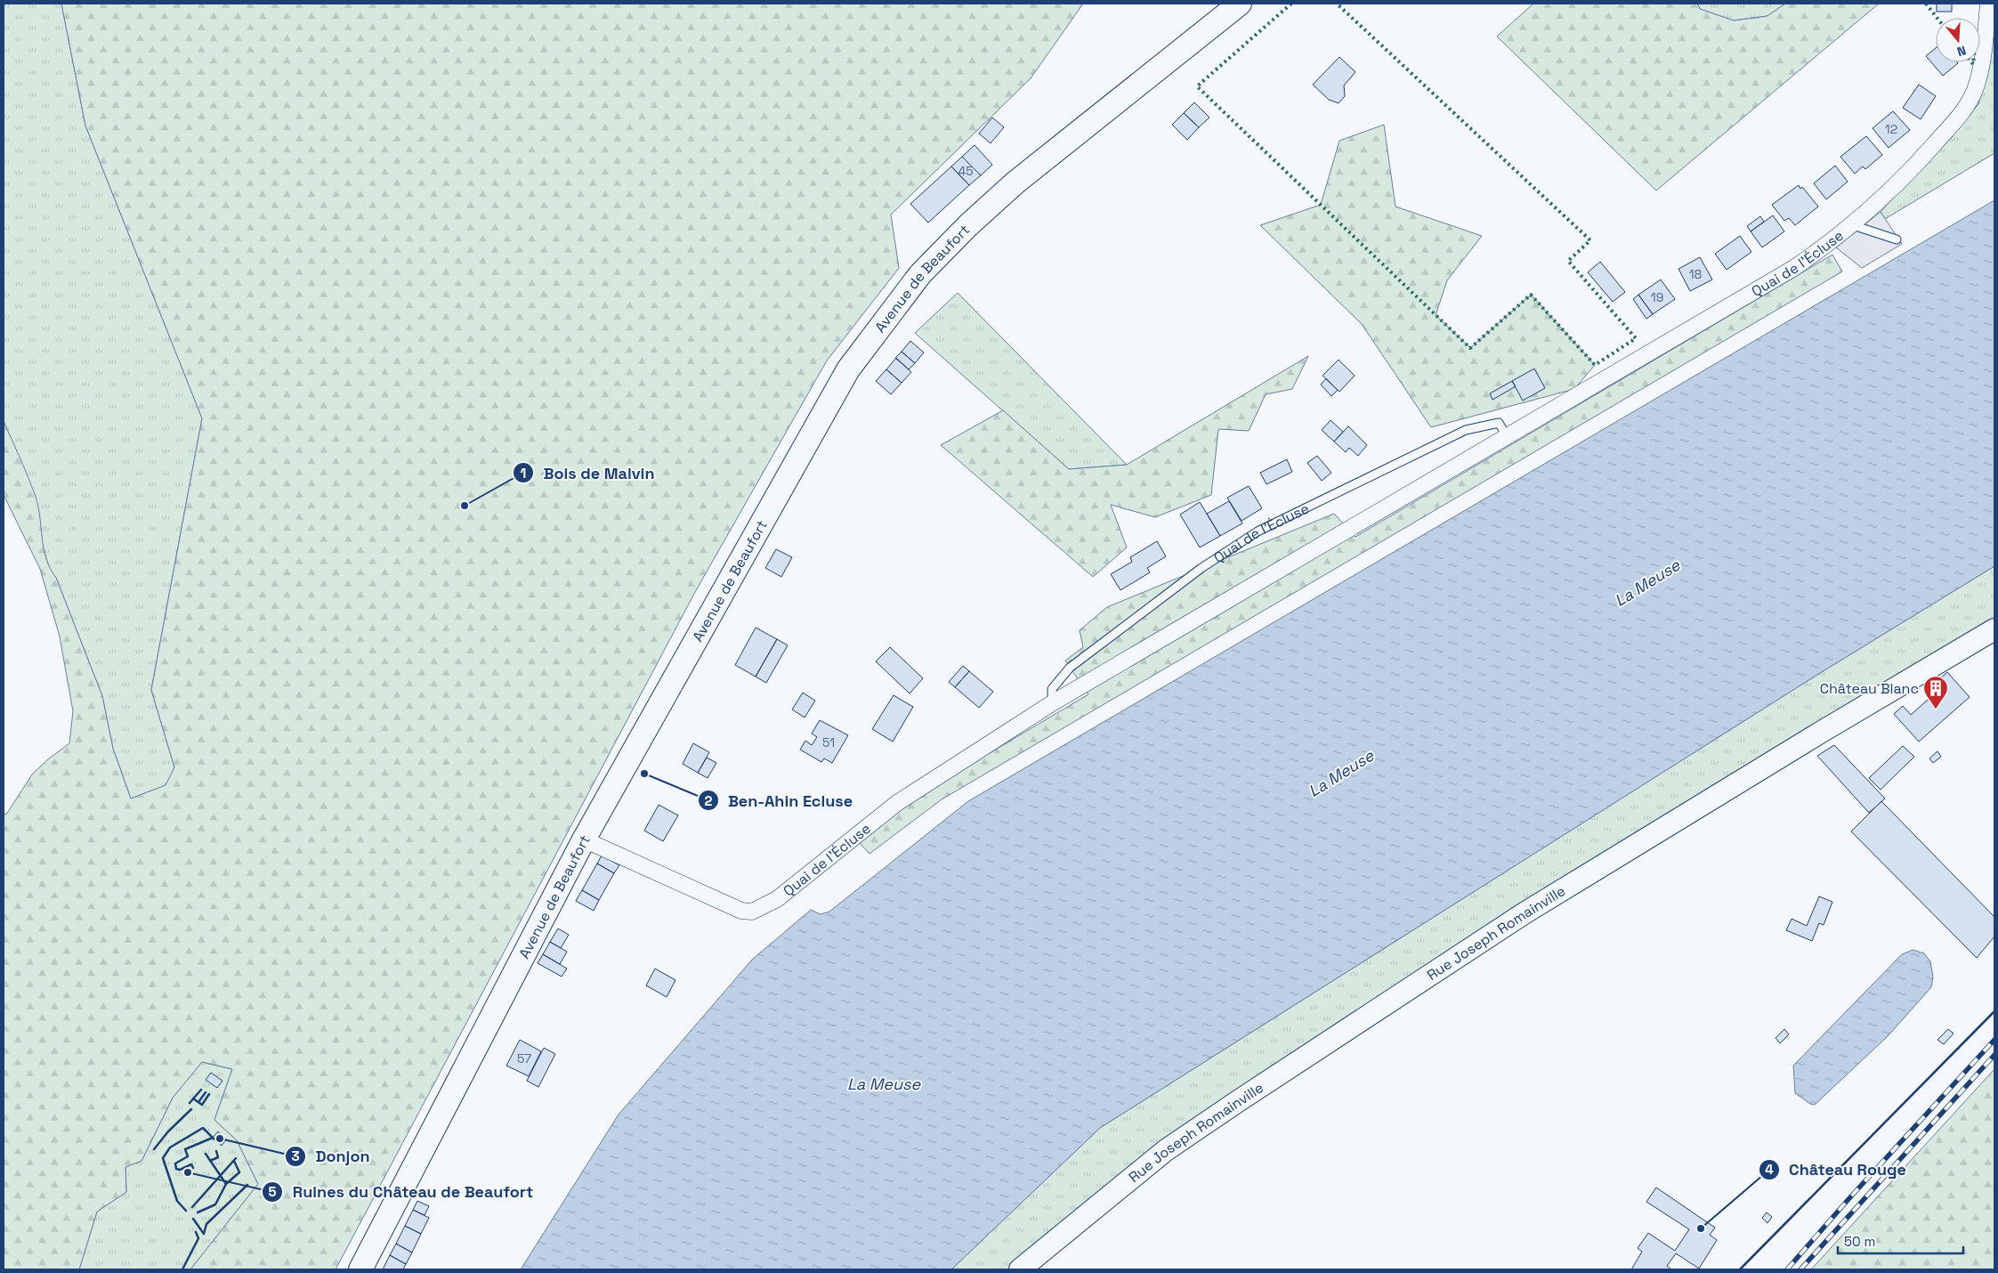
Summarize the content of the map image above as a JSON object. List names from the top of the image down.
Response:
{
  "streets": {
    "main road": ["Avenue de Beaufort"],
    "street": ["Quai de l'Écluse", "Rue Joseph Romainville"]
  },
  "crossings": [
    ["Quai de l'Écluse", "Avenue de Beaufort"]
  ],
  "water": ["La Meuse"],
  "places": {
    "other": [
      "Bois de Malvin",
      "Ben-Ahin Ecluse",
      "Donjon",
      "Ruines du Château de Beaufort",
      "Château Rouge"
    ],
    "building": ["Château Blanc"]
  },
  "house_numbers": [
    "12",
    "45",
    "18",
    "19",
    "51",
    "57"
  ],
  "scale_bar": "50 m",
  "north": "bottom"
}
